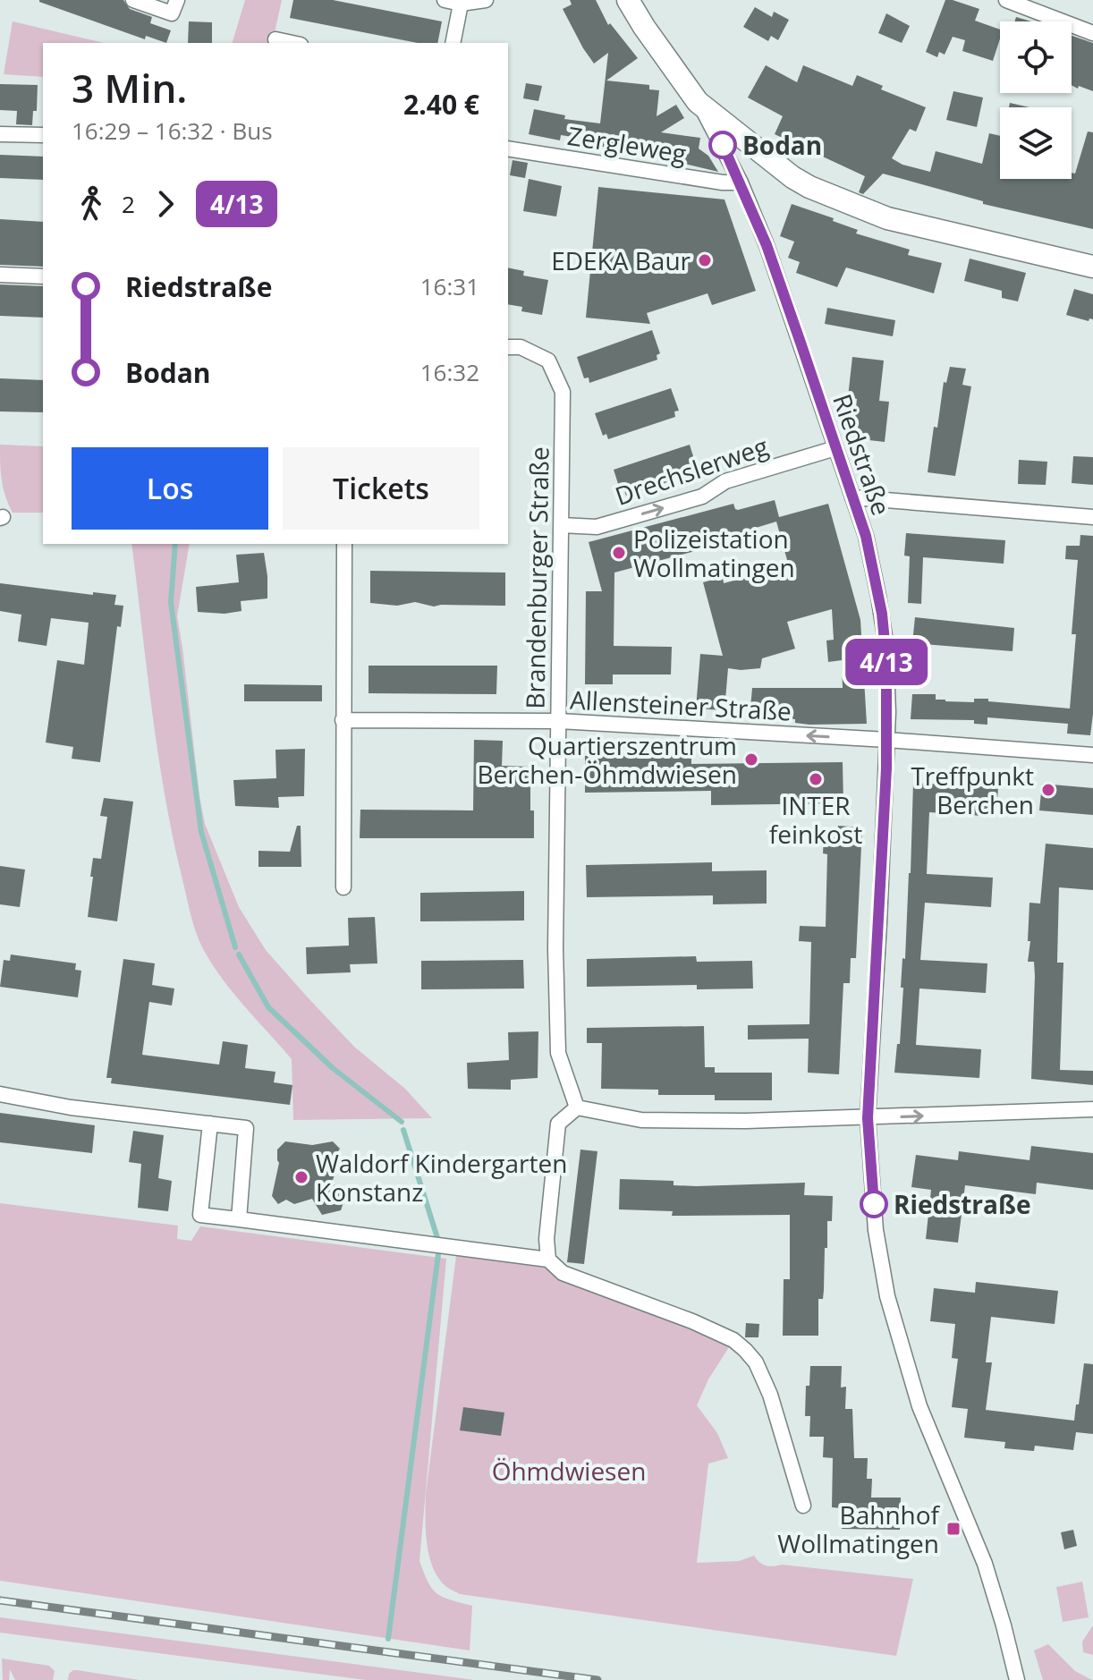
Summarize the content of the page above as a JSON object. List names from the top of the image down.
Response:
{
  "streets": {
    "street": [
      "Zergleweg",
      "Riedstraße",
      "Drechslerweg",
      "Brandenburger Straße",
      "Allensteiner Straße"
    ]
  },
  "crossings": [
    ["Zergleweg", "Riedstraße"],
    ["Riedstraße", "Drechslerweg"],
    ["Riedstraße", "Allensteiner Straße"],
    ["Drechslerweg", "Brandenburger Straße"],
    ["Brandenburger Straße", "Allensteiner Straße"]
  ],
  "one_way": ["Drechslerweg", "Allensteiner Straße"],
  "parks": ["Öhmdwiesen"],
  "places": {
    "other": [
      "Bodan",
      "EDEKA Baur",
      "Polizeistation Wollmatingen",
      "Quartierszentrum Berchen-Öhmdwiesen",
      "INTER feinkost",
      "Treffpunkt Berchen",
      "Waldorf Kindergarten Konstanz",
      "Riedstraße"
    ],
    "transit": ["Bahnhof Wollmatingen"]
  },
  "lines": ["bus line 4/13"],
  "page": {
    "on_map": "4/13",
    "heading": ["3 Min.", "16:29 – 16:32 · Bus", "2.40 €"],
    "legs": ["2", "4/13"],
    "list": [
      {
        "name": "Riedstraße",
        "value": "16:31"
      },
      {
        "name": "Bodan",
        "value": "16:32"
      }
    ],
    "buttons": ["Los", "Tickets"]
  }
}
